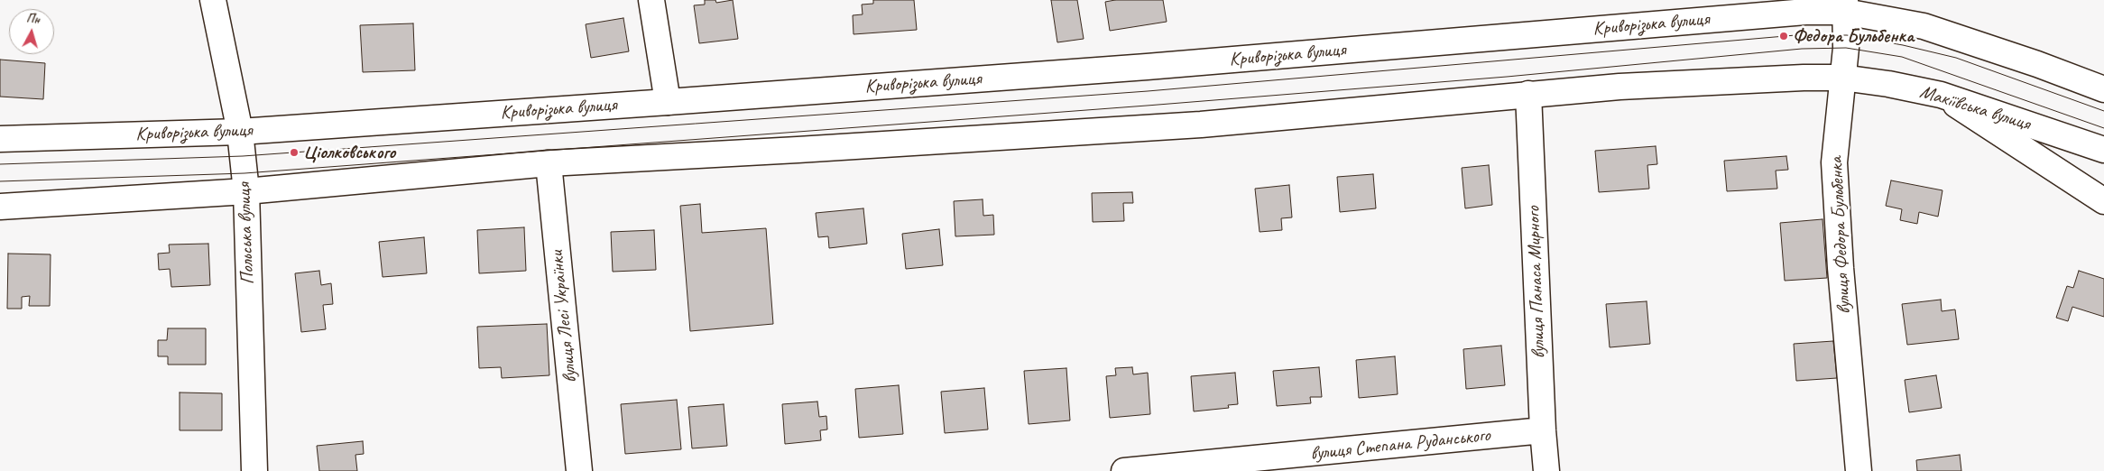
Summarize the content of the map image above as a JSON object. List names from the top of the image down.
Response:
{
  "streets": {
    "main road": [
      "Криворізька вулиця",
      "Макіївська вулиця",
      "Польська вулиця",
      "вулиця Федора Бульбенка",
      "вулиця Панаса Мирного",
      "вулиця Лесі Українки",
      "вулиця Степана Руданського"
    ]
  },
  "crossings": [
    ["Криворізька вулиця", "Польська вулиця"],
    ["Криворізька вулиця", "вулиця Федора Бульбенка"],
    ["Макіївська вулиця", "вулиця Федора Бульбенка"],
    ["вулиця Панаса Мирного", "вулиця Степана Руданського"]
  ],
  "places": ["Федора Бульбенка", "Ціолковського"],
  "north": "top"
}
